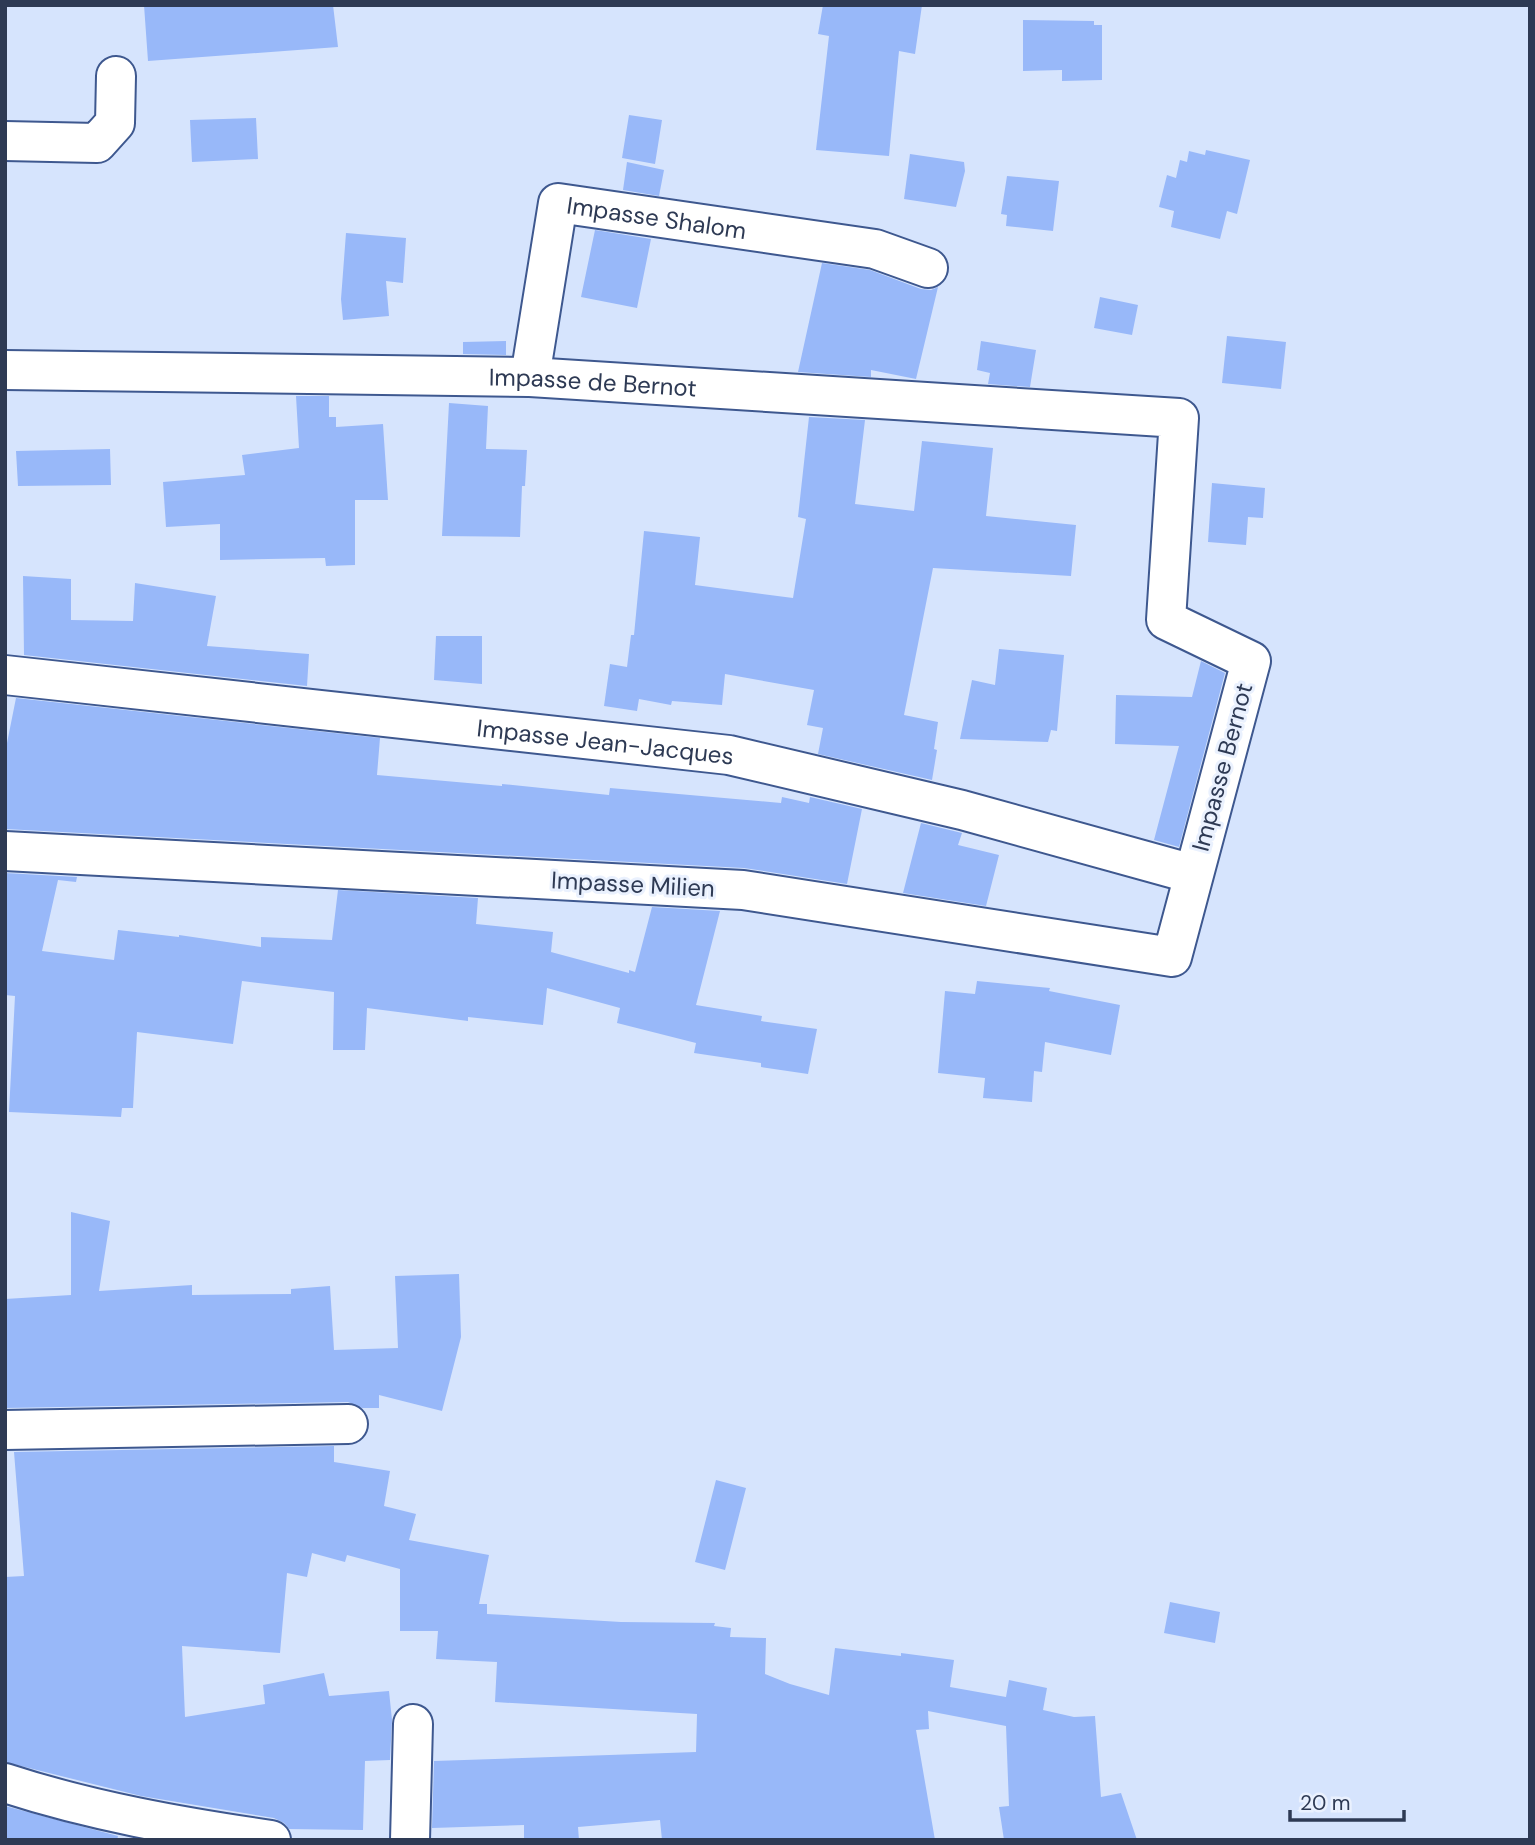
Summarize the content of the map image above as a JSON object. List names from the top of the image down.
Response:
{
  "streets": {
    "street": [
      "Impasse Shalom",
      "Impasse de Bernot",
      "Impasse Jean-Jacques",
      "Impasse Bernot",
      "Impasse Milien"
    ]
  },
  "crossings": [
    ["Impasse Shalom", "Impasse de Bernot"],
    ["Impasse de Bernot", "Impasse Bernot"],
    ["Impasse Jean-Jacques", "Impasse Bernot"],
    ["Impasse Jean-Jacques", "Impasse Milien"],
    ["Impasse Bernot", "Impasse Milien"]
  ],
  "scale_bar": "20 m"
}
